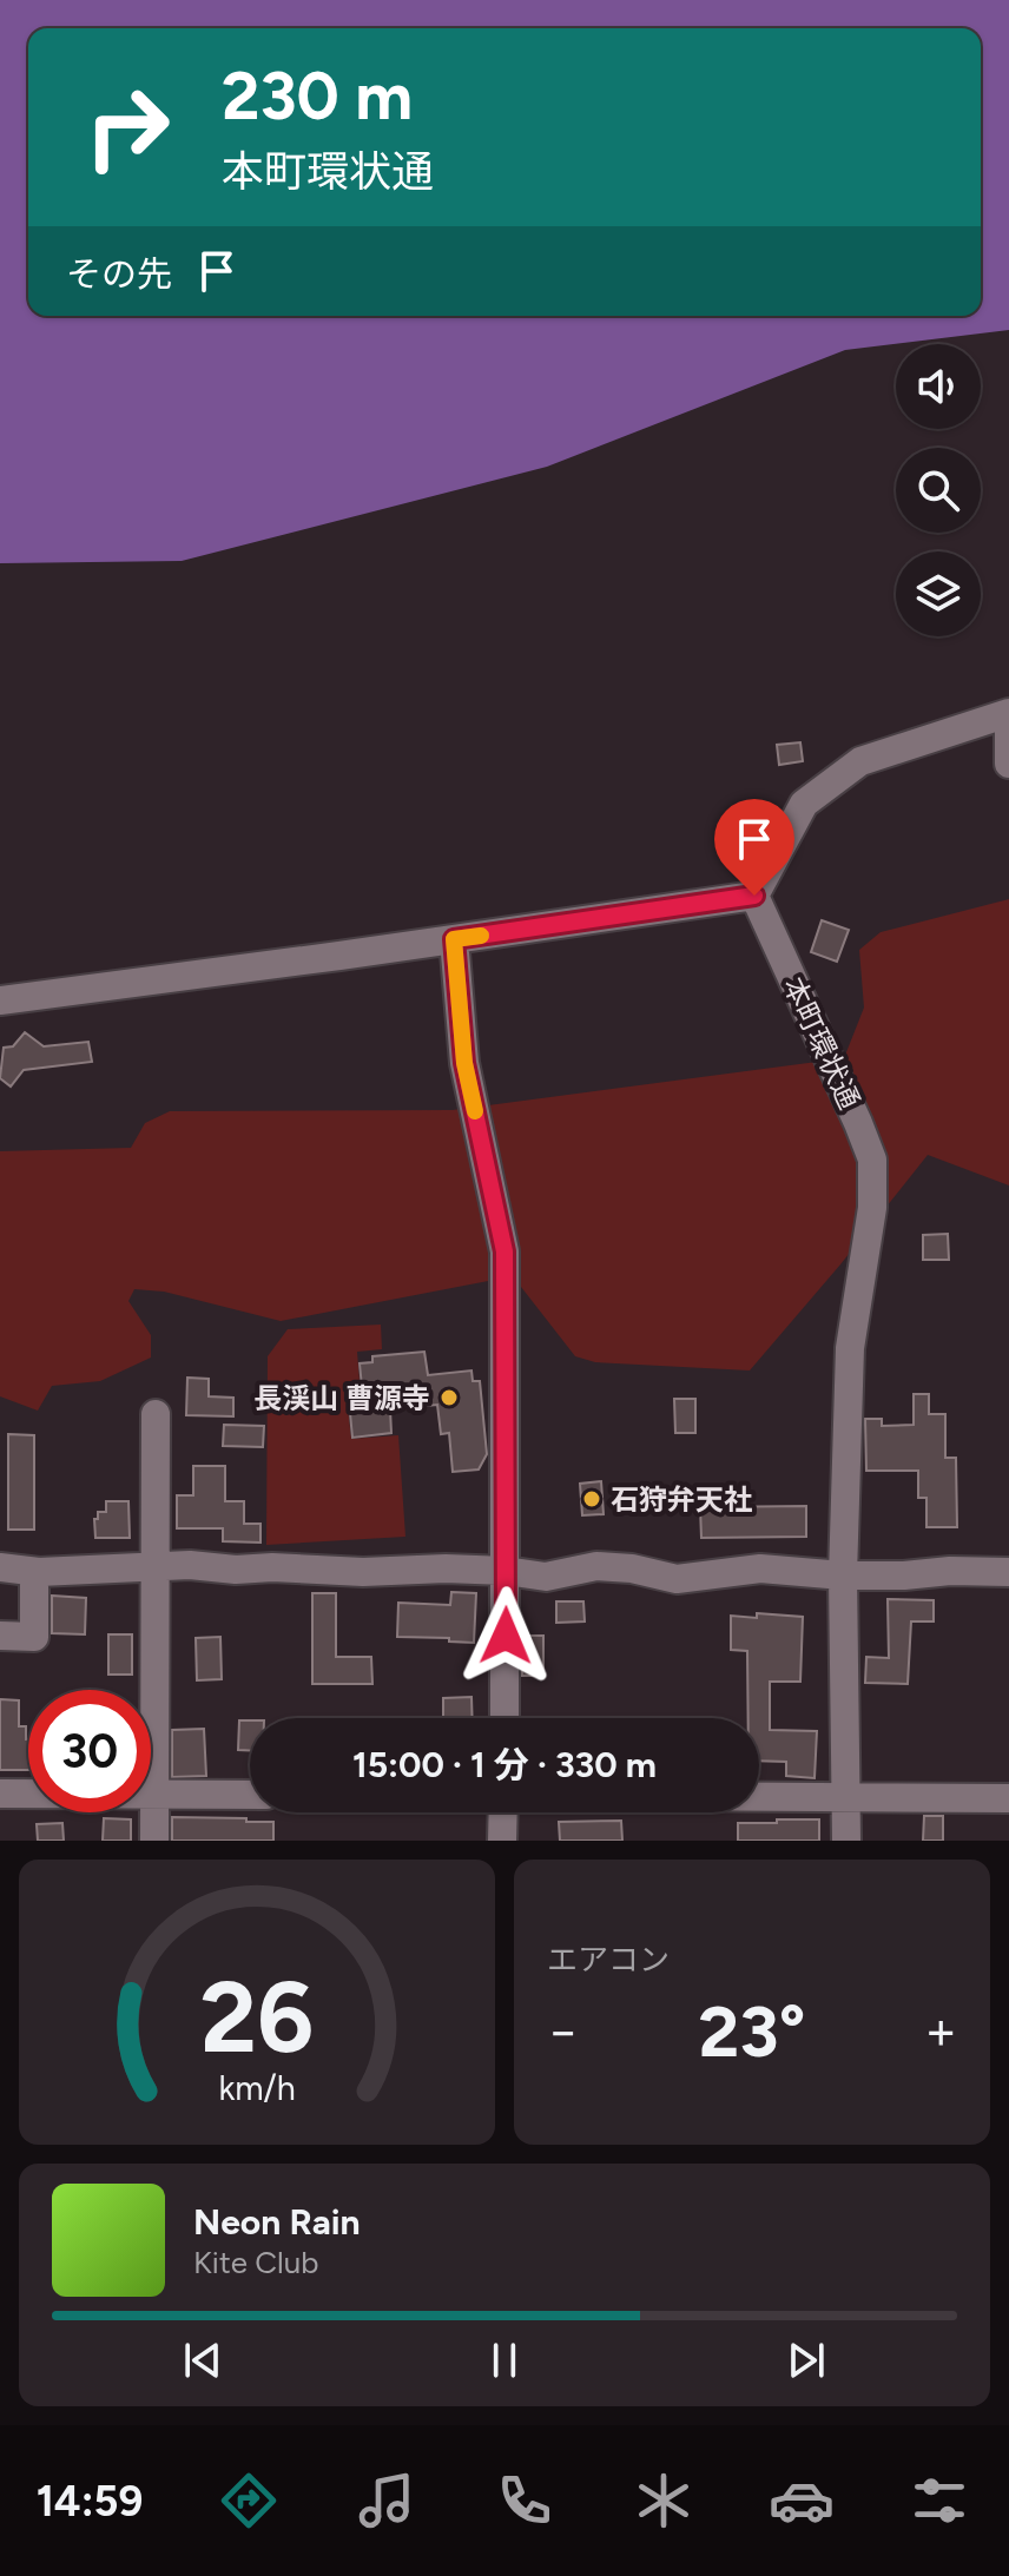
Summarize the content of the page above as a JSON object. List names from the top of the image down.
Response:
{
  "streets": {
    "street": ["本町環状通"]
  },
  "places": ["長渓山 曹源寺", "石狩弁天社"],
  "page": {
    "turn": ["230 m", "本町環状通"],
    "then": "その先",
    "limit": "30",
    "trip": "15:00 · 1 分 · 330 m",
    "tile": "エアコン",
    "heat": ["−", "23°", "+"],
    "song": ["Neon Rain", "Kite Club"],
    "tabs": "14:59",
    "gauge": ["26", "km/h"]
  }
}
